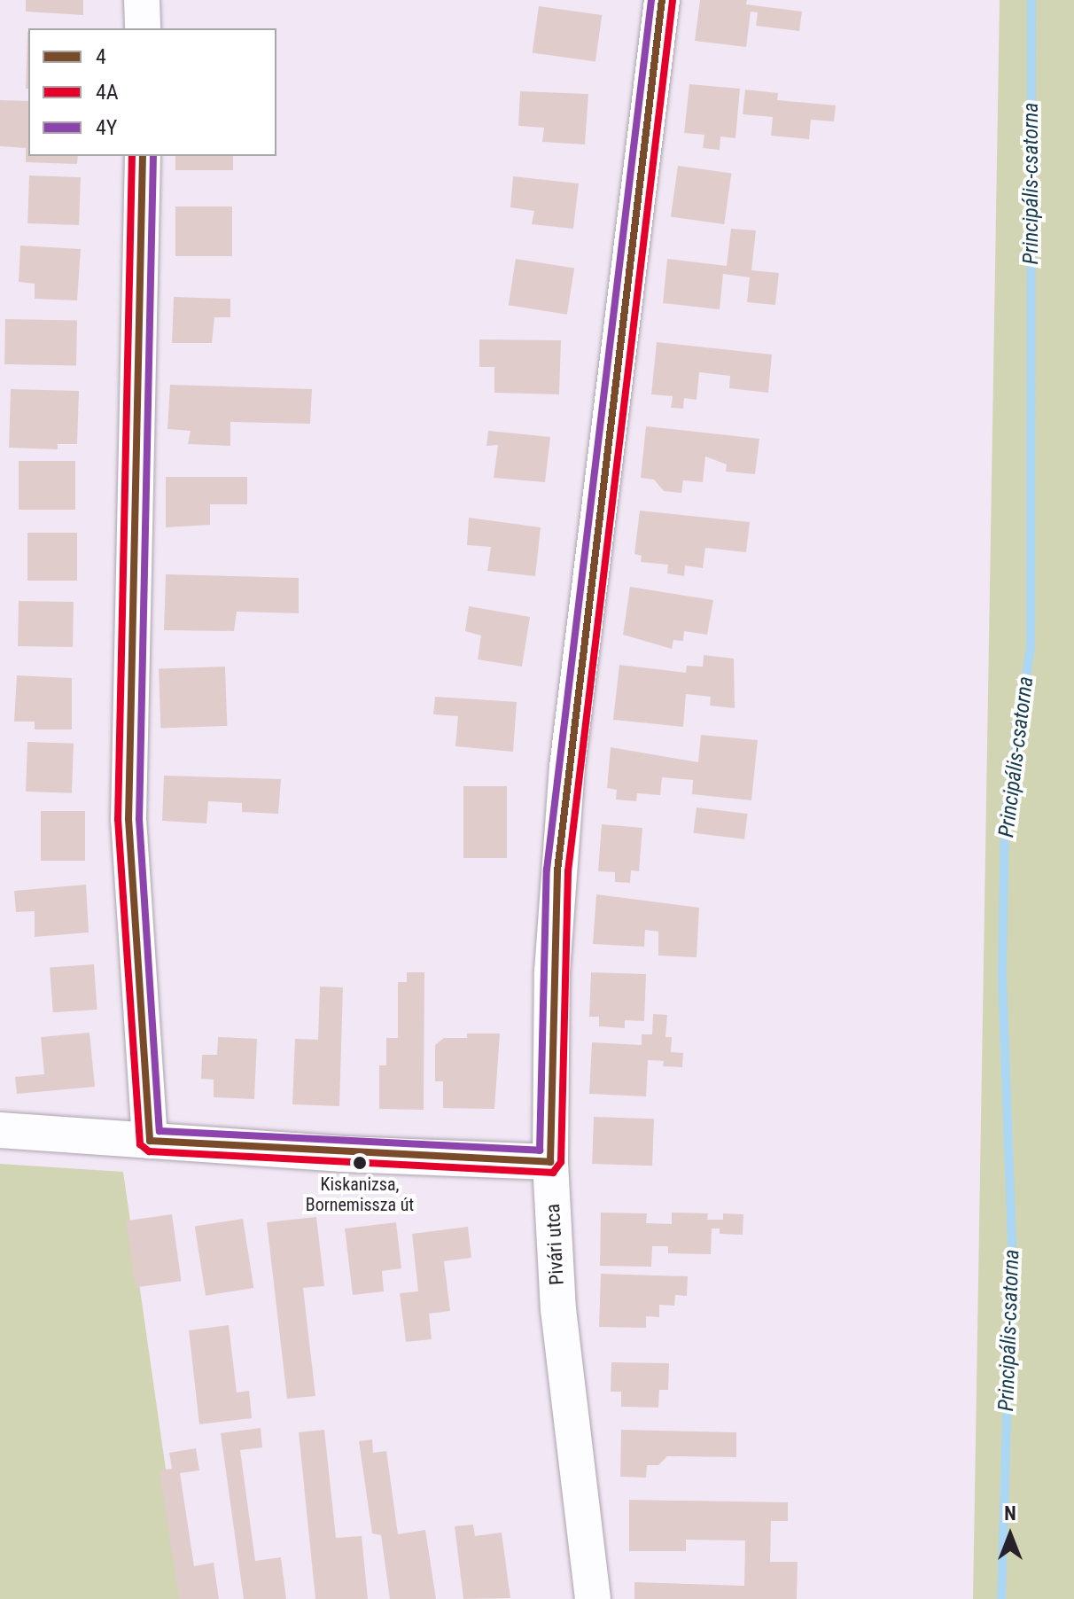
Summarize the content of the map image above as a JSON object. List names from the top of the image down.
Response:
{
  "streets": {
    "street": ["Pivári utca"]
  },
  "water": ["Principális-csatorna"],
  "places": ["Kiskanizsa, Bornemissza út"],
  "lines": ["transit line 4", "transit line 4Y", "transit line 4A"],
  "legend": ["4", "4A", "4Y"],
  "north": "top"
}
